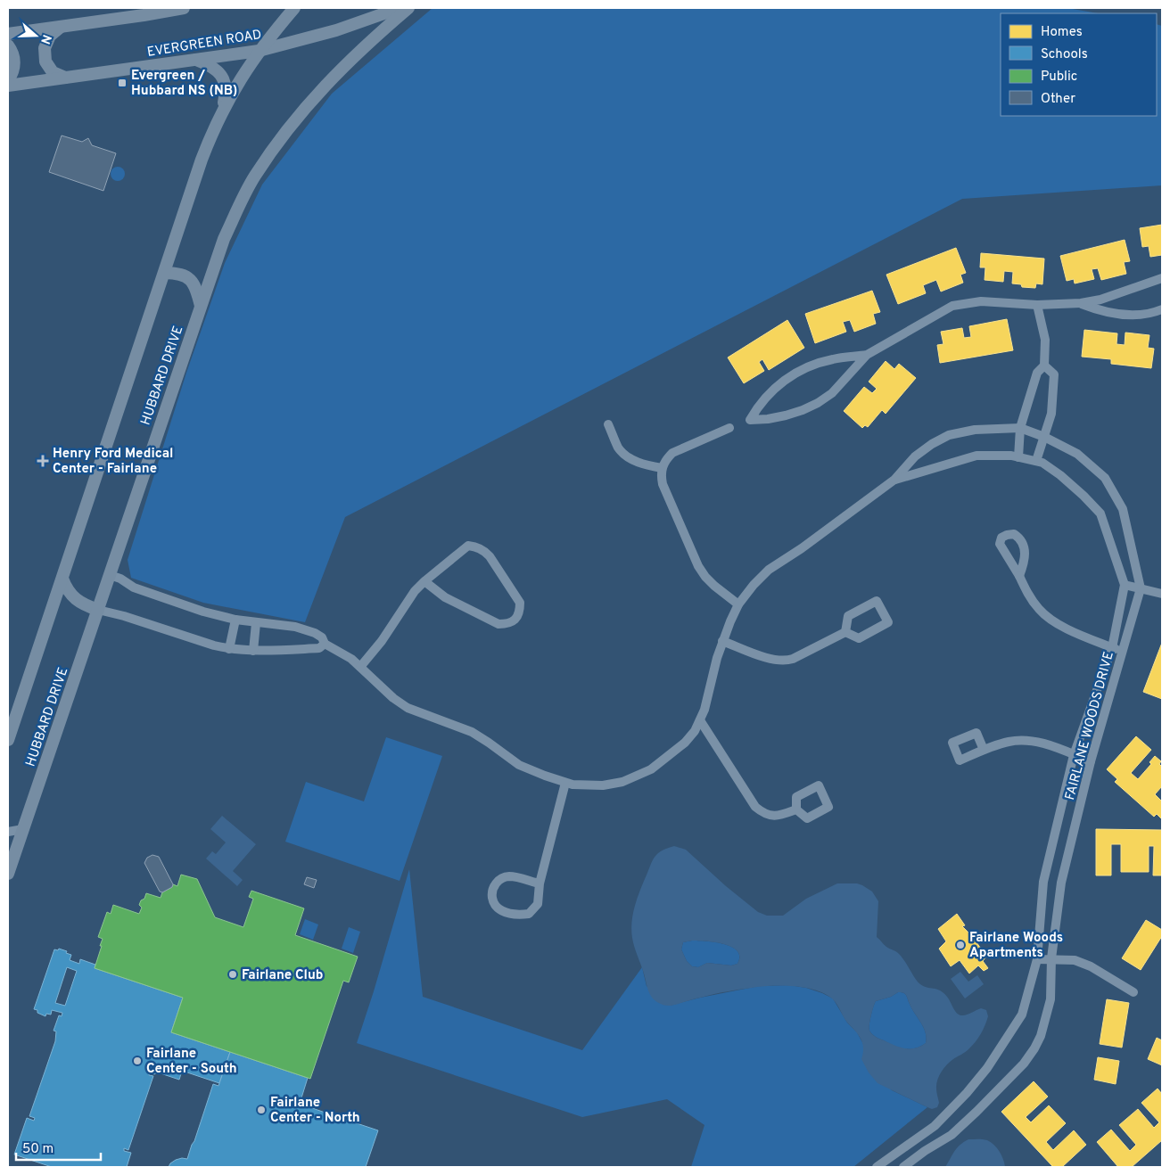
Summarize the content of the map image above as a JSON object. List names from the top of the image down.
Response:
{
  "streets": {
    "street": ["EVERGREEN ROAD", "HUBBARD DRIVE", "FAIRLANE WOODS DRIVE"]
  },
  "crossings": [
    ["HUBBARD DRIVE", "FAIRLANE WOODS DRIVE"]
  ],
  "places": {
    "transit": ["Evergreen / Hubbard NS (NB)"],
    "health": ["Henry Ford Medical Center - Fairlane"],
    "other": [
      "Fairlane Woods Apartments",
      "Fairlane Club",
      "Fairlane Center - South",
      "Fairlane Center - North"
    ]
  },
  "legend": [
    "Homes",
    "Schools",
    "Public",
    "Other"
  ],
  "scale_bar": "50 m",
  "north": "right"
}
